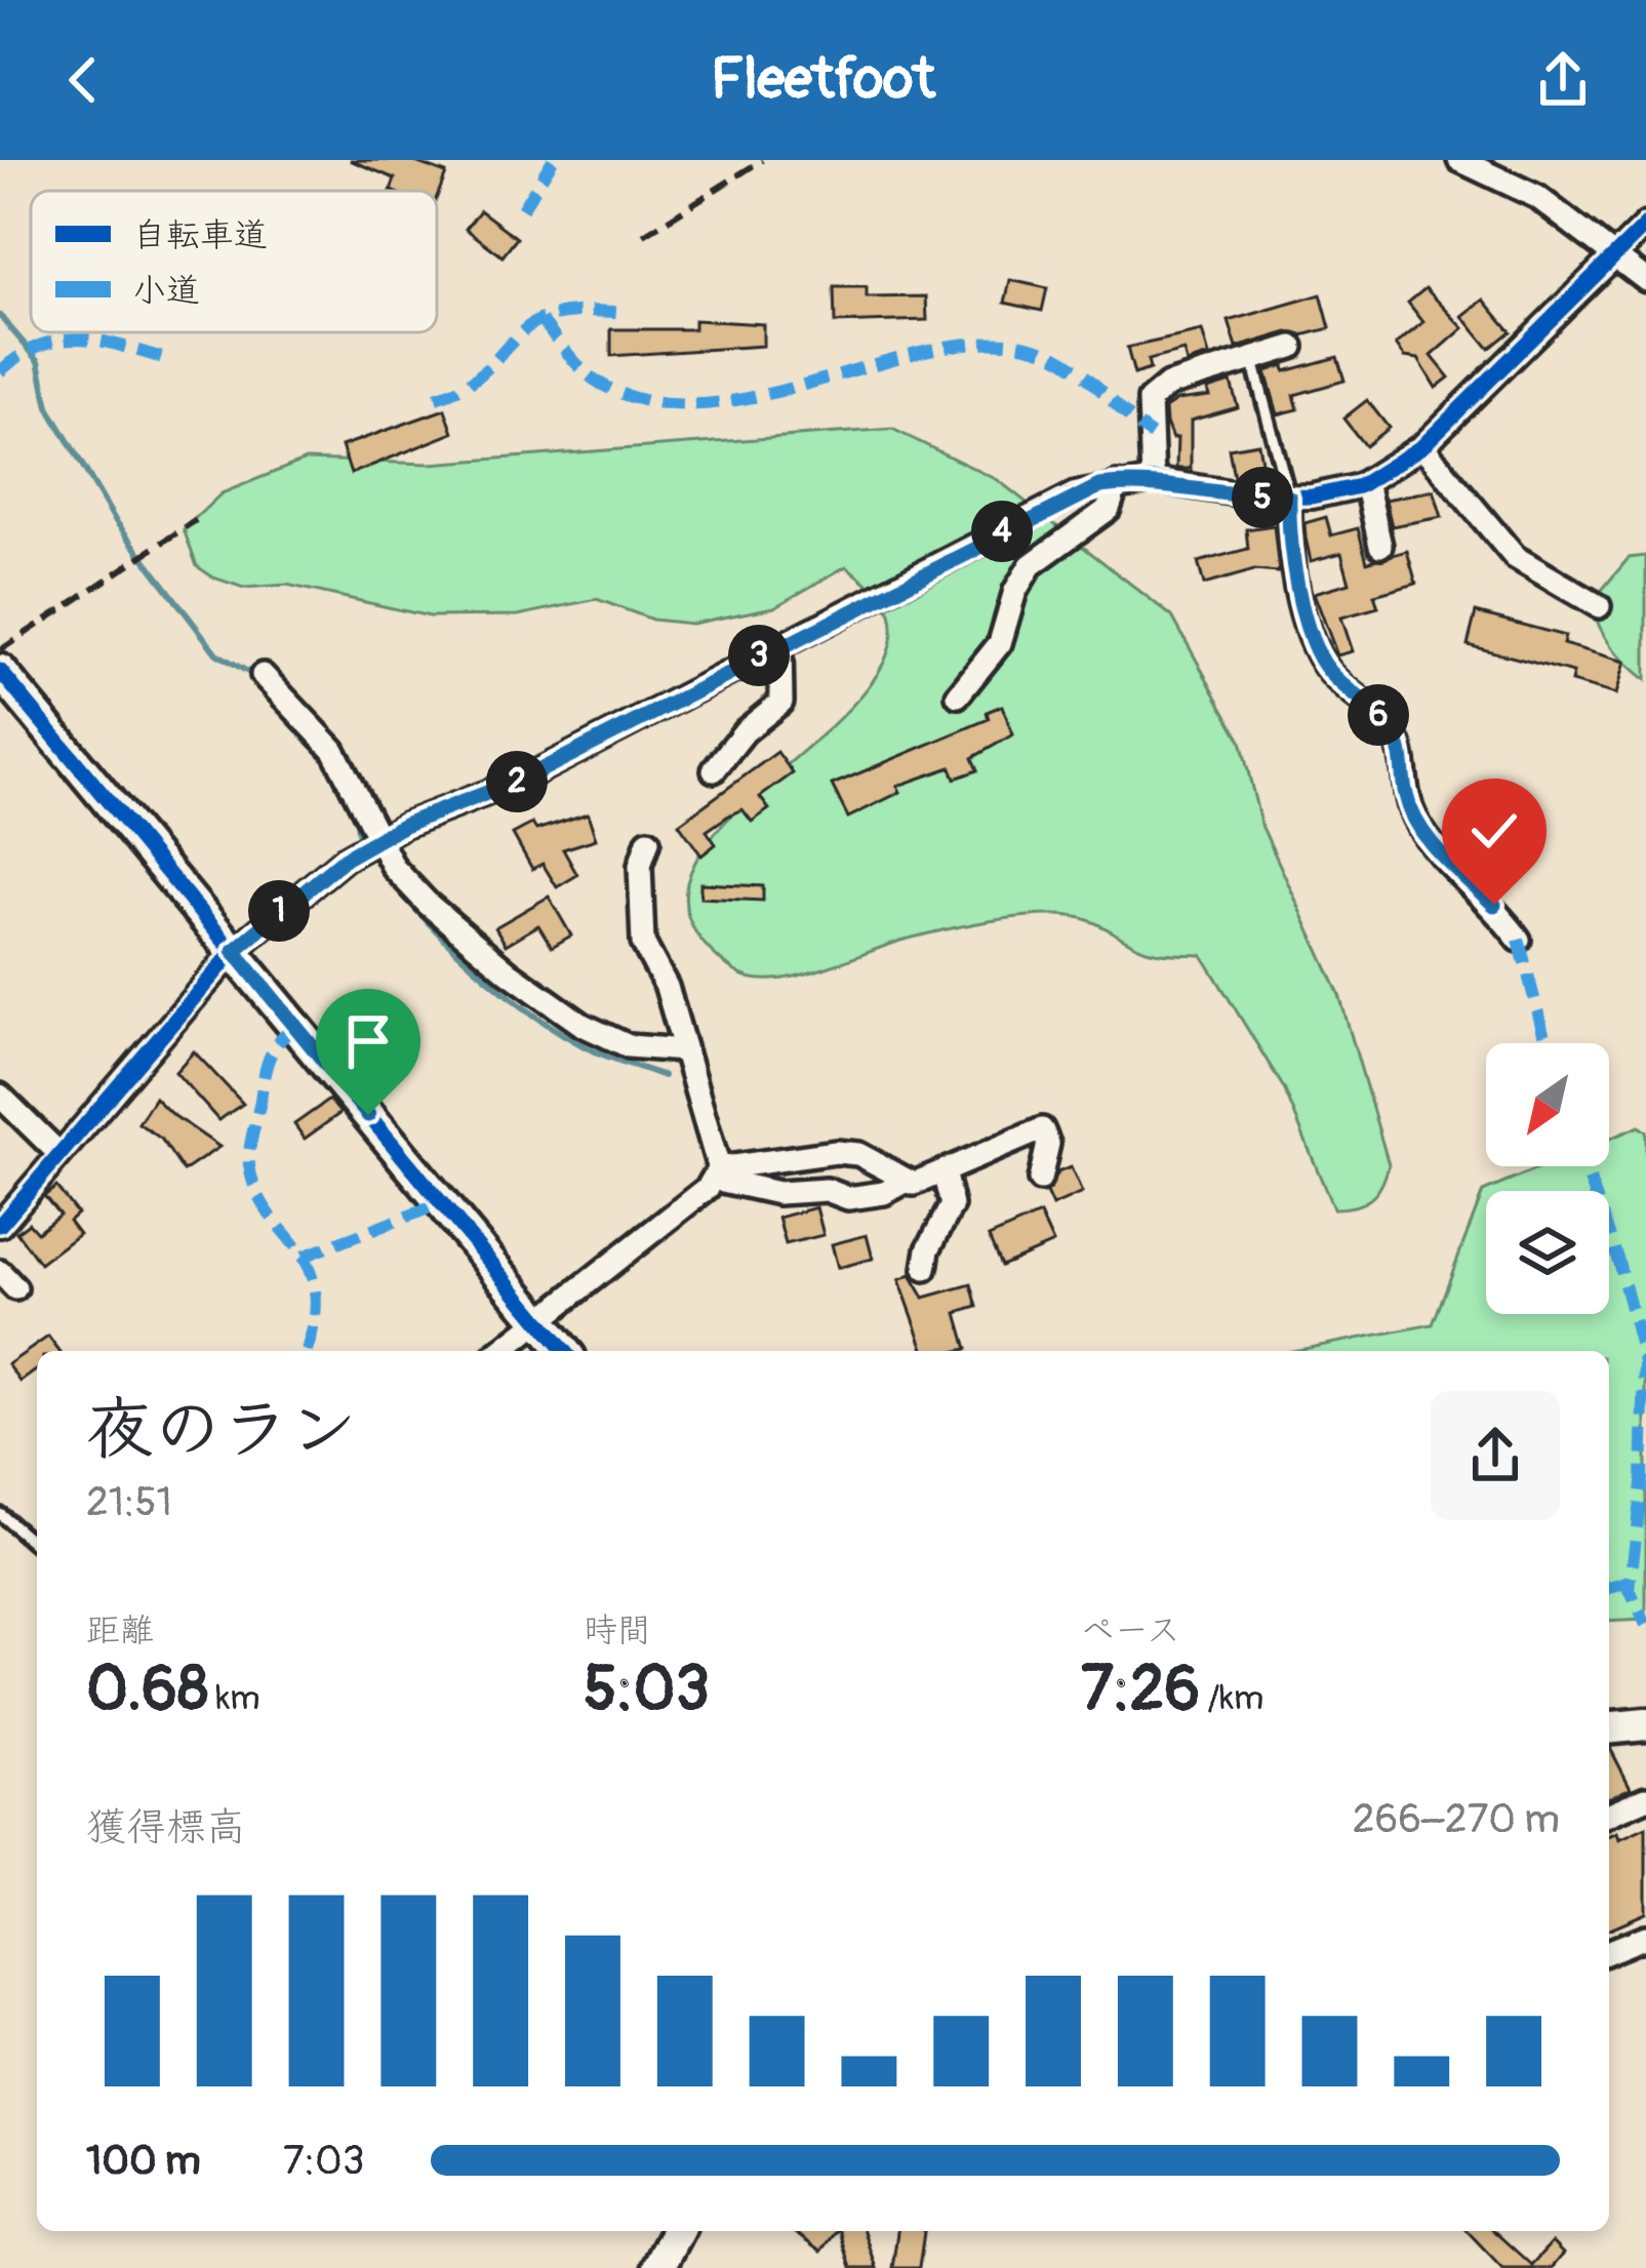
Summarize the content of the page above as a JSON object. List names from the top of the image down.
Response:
{
  "legend": ["自転車道", "小道"],
  "north": "bottom left",
  "page": {
    "header": "Fleetfoot",
    "pins": [
      "5",
      "4",
      "3",
      "6",
      "2",
      "1"
    ],
    "heading": ["夜のラン", "21:51"],
    "stats": [
      ["距離", "0.68 km"],
      ["時間", "5:03"],
      ["ペース", "7:26 /km"]
    ],
    "chart": ["獲得標高", "266–270 m"],
    "list": [
      {
        "name": "100 m",
        "note": "7:03"
      }
    ]
  }
}
